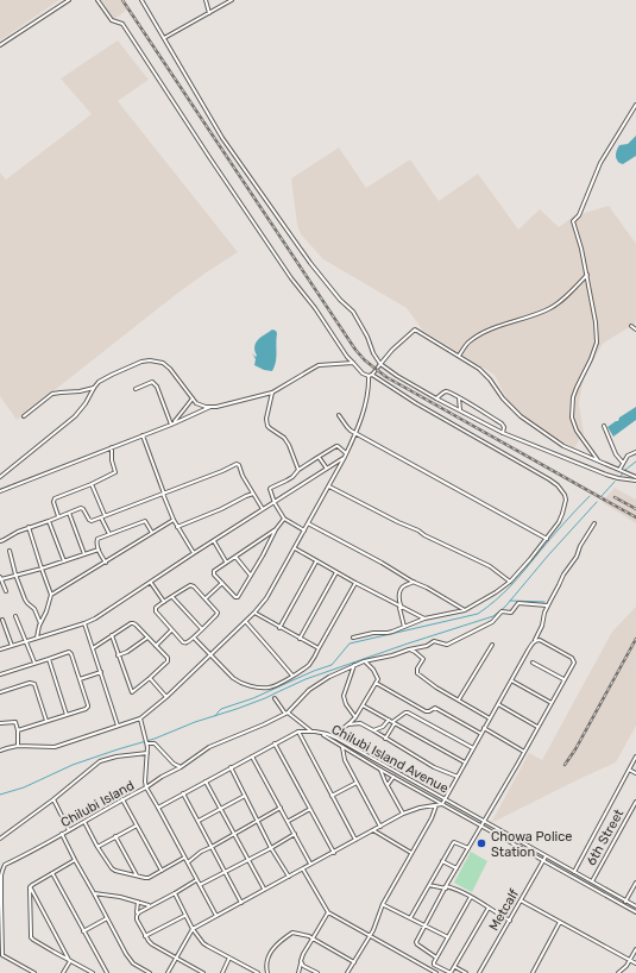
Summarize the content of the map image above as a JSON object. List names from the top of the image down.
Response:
{
  "streets": {
    "street": [
      "Chilubi Island Avenue",
      "Chilubi Island",
      "6th Street",
      "Metcalf"
    ]
  },
  "crossings": [
    ["Chilubi Island Avenue", "6th Street"],
    ["Chilubi Island Avenue", "Metcalf"]
  ],
  "places": ["Chowa Police Station"]
}
